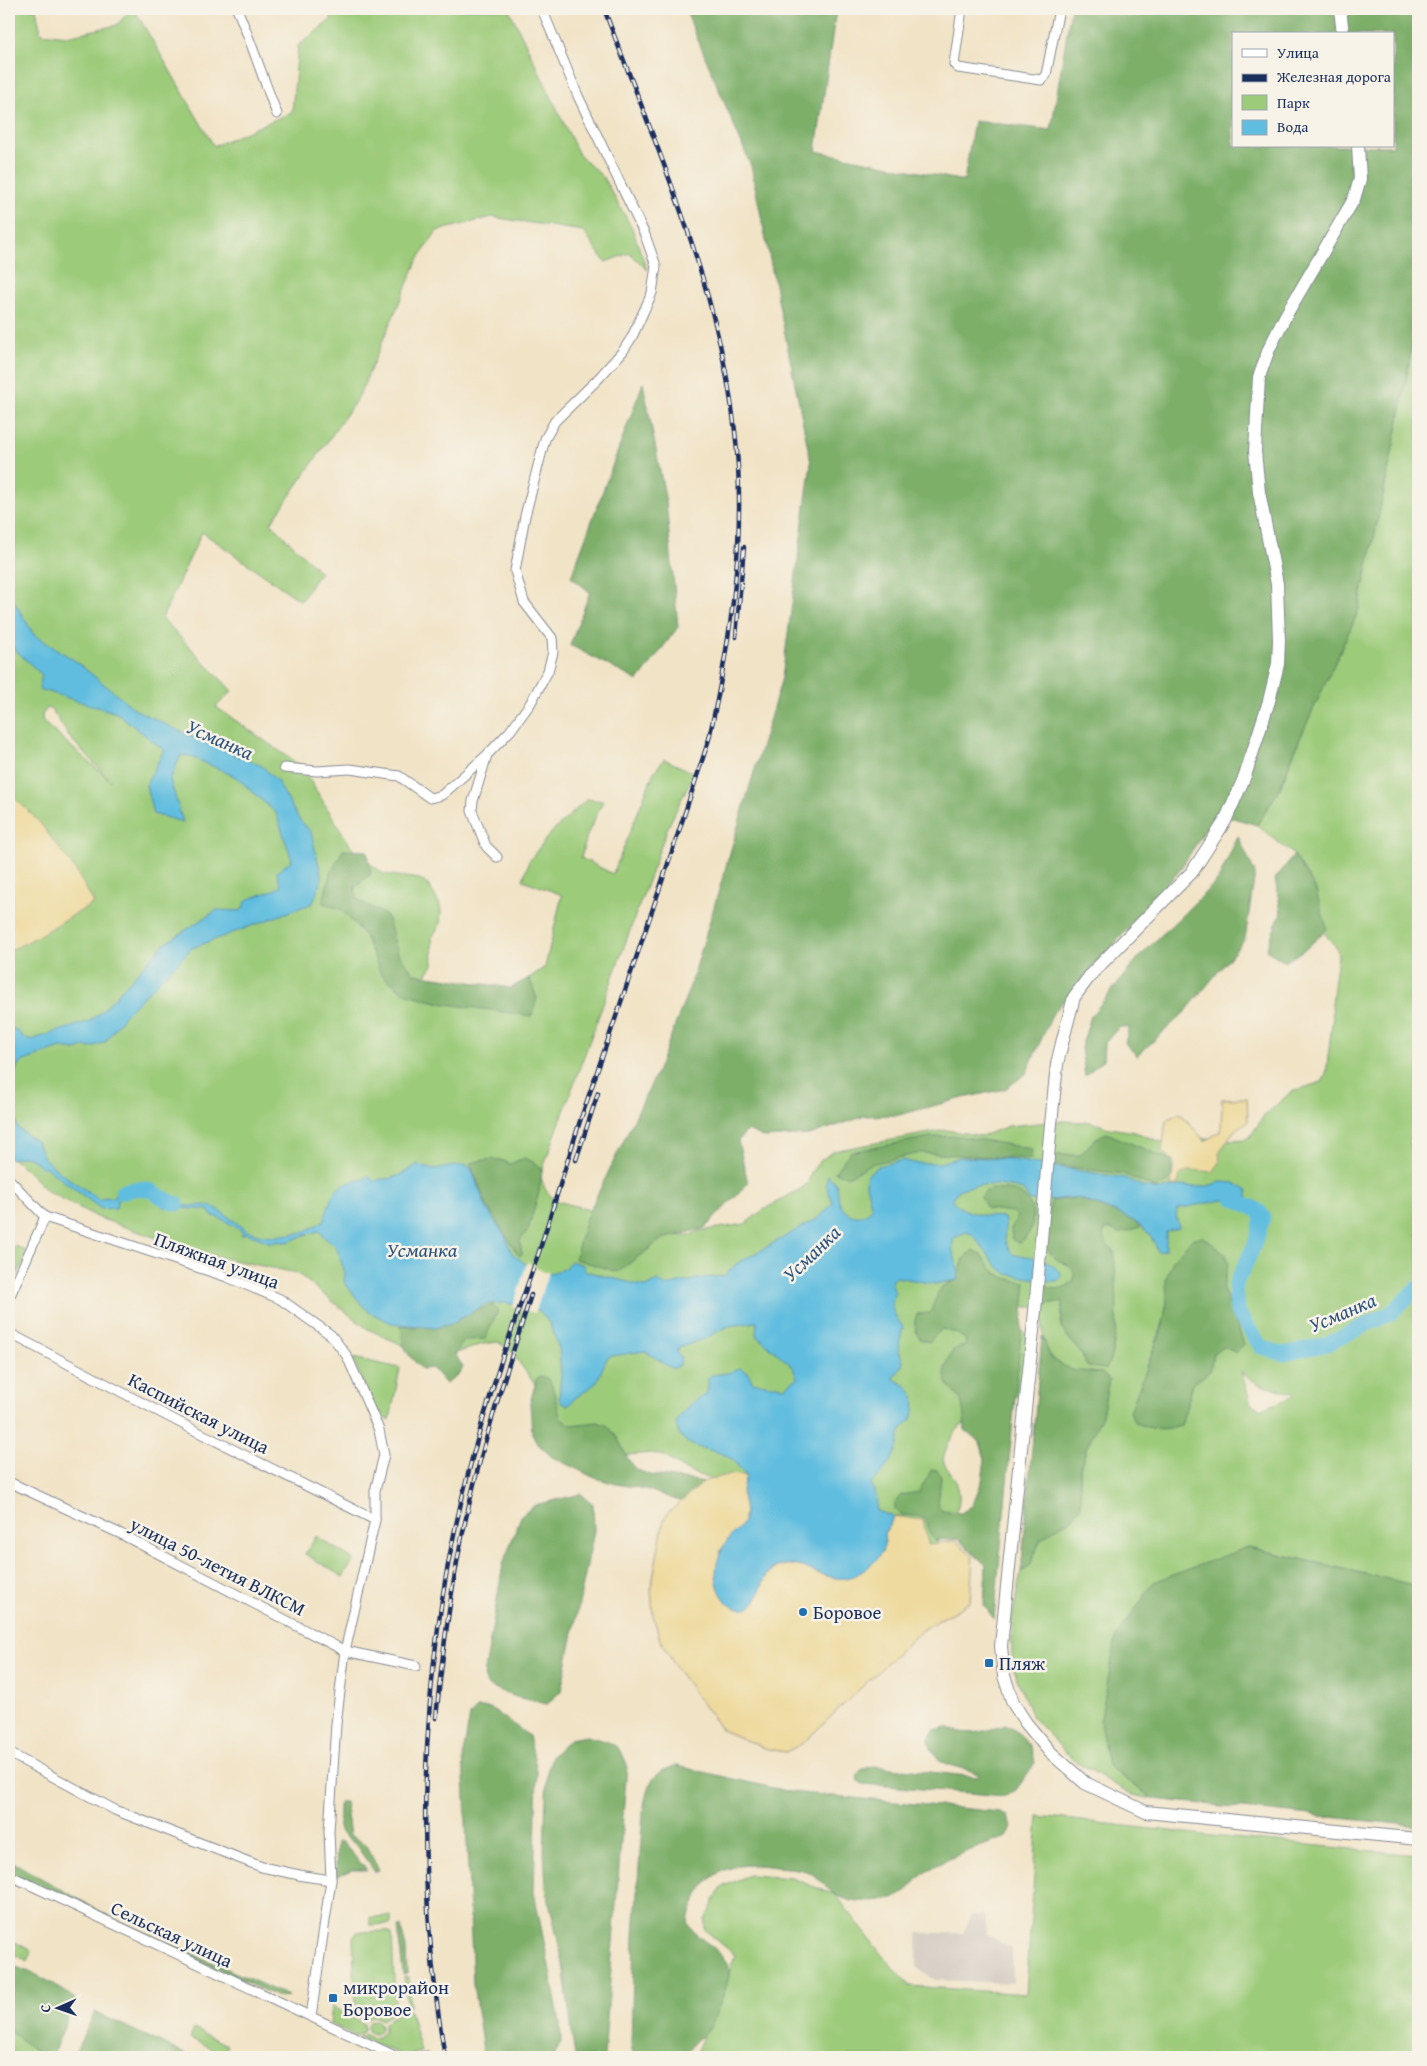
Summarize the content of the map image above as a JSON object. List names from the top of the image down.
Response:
{
  "streets": {
    "street": [
      "Пляжная улица",
      "Каспийская улица",
      "улица 50-летия ВЛКСМ",
      "Сельская улица"
    ]
  },
  "crossings": [
    ["Пляжная улица", "Каспийская улица"],
    ["Пляжная улица", "улица 50-летия ВЛКСМ"],
    ["Пляжная улица", "Сельская улица"]
  ],
  "water": ["Усманка"],
  "places": {
    "other": ["Боровое"],
    "transit": ["Пляж", "микрорайон Боровое"]
  },
  "legend": [
    "Улица",
    "Железная дорога",
    "Парк",
    "Вода"
  ],
  "north": "left"
}
